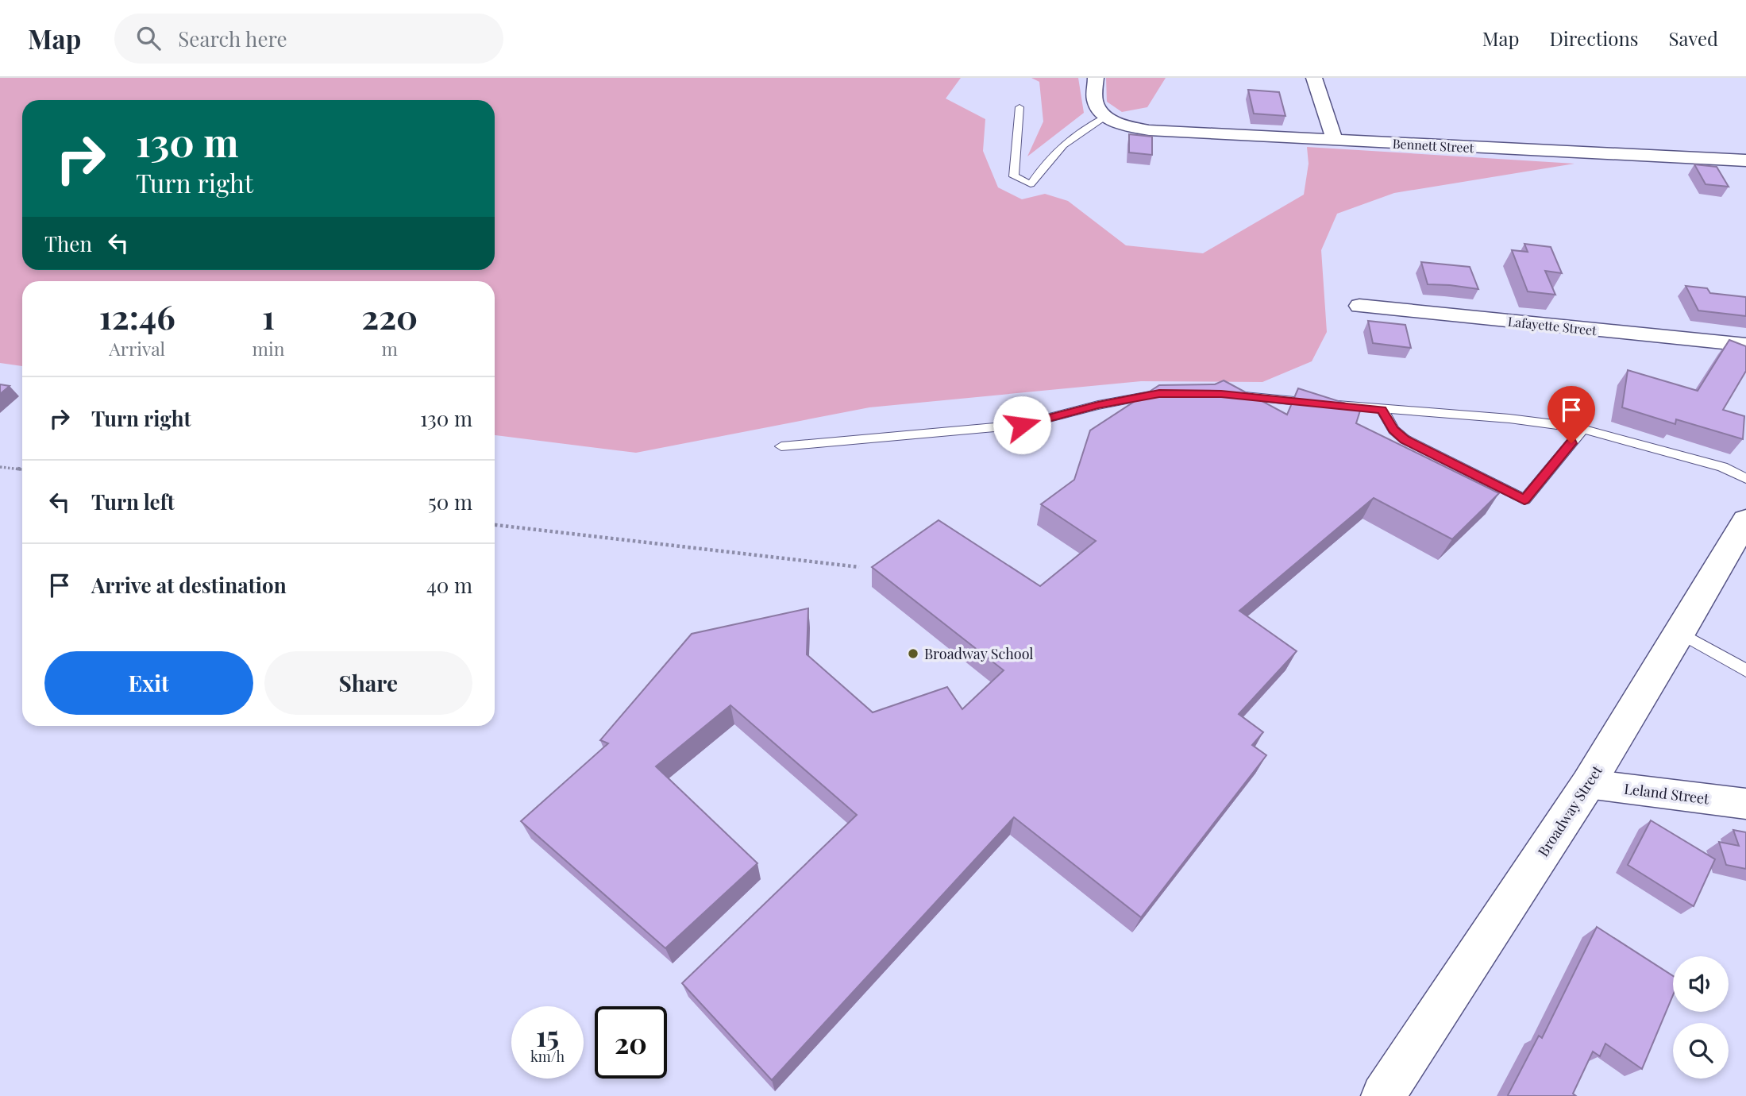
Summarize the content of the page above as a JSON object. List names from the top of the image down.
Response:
{
  "streets": {
    "street": [
      "Bennett Street",
      "Lafayette Street",
      "Leland Street",
      "Broadway Street"
    ]
  },
  "crossings": [
    ["Leland Street", "Broadway Street"]
  ],
  "places": ["Broadway School"],
  "page": {
    "header": "Map",
    "search": "Search here",
    "nav": ["Map", "Directions", "Saved"],
    "turn": ["130 m", "Turn right"],
    "then": "Then",
    "eta": [
      "12:46",
      "Arrival",
      "1",
      "min",
      "220",
      "m"
    ],
    "list": [
      {
        "name": "Turn right",
        "value": "130 m"
      },
      {
        "name": "Turn left",
        "value": "50 m"
      },
      {
        "name": "Arrive at destination",
        "value": "40 m"
      }
    ],
    "buttons": ["Exit", "Share"],
    "speed": "15 km/h",
    "limit": "20"
  }
}
